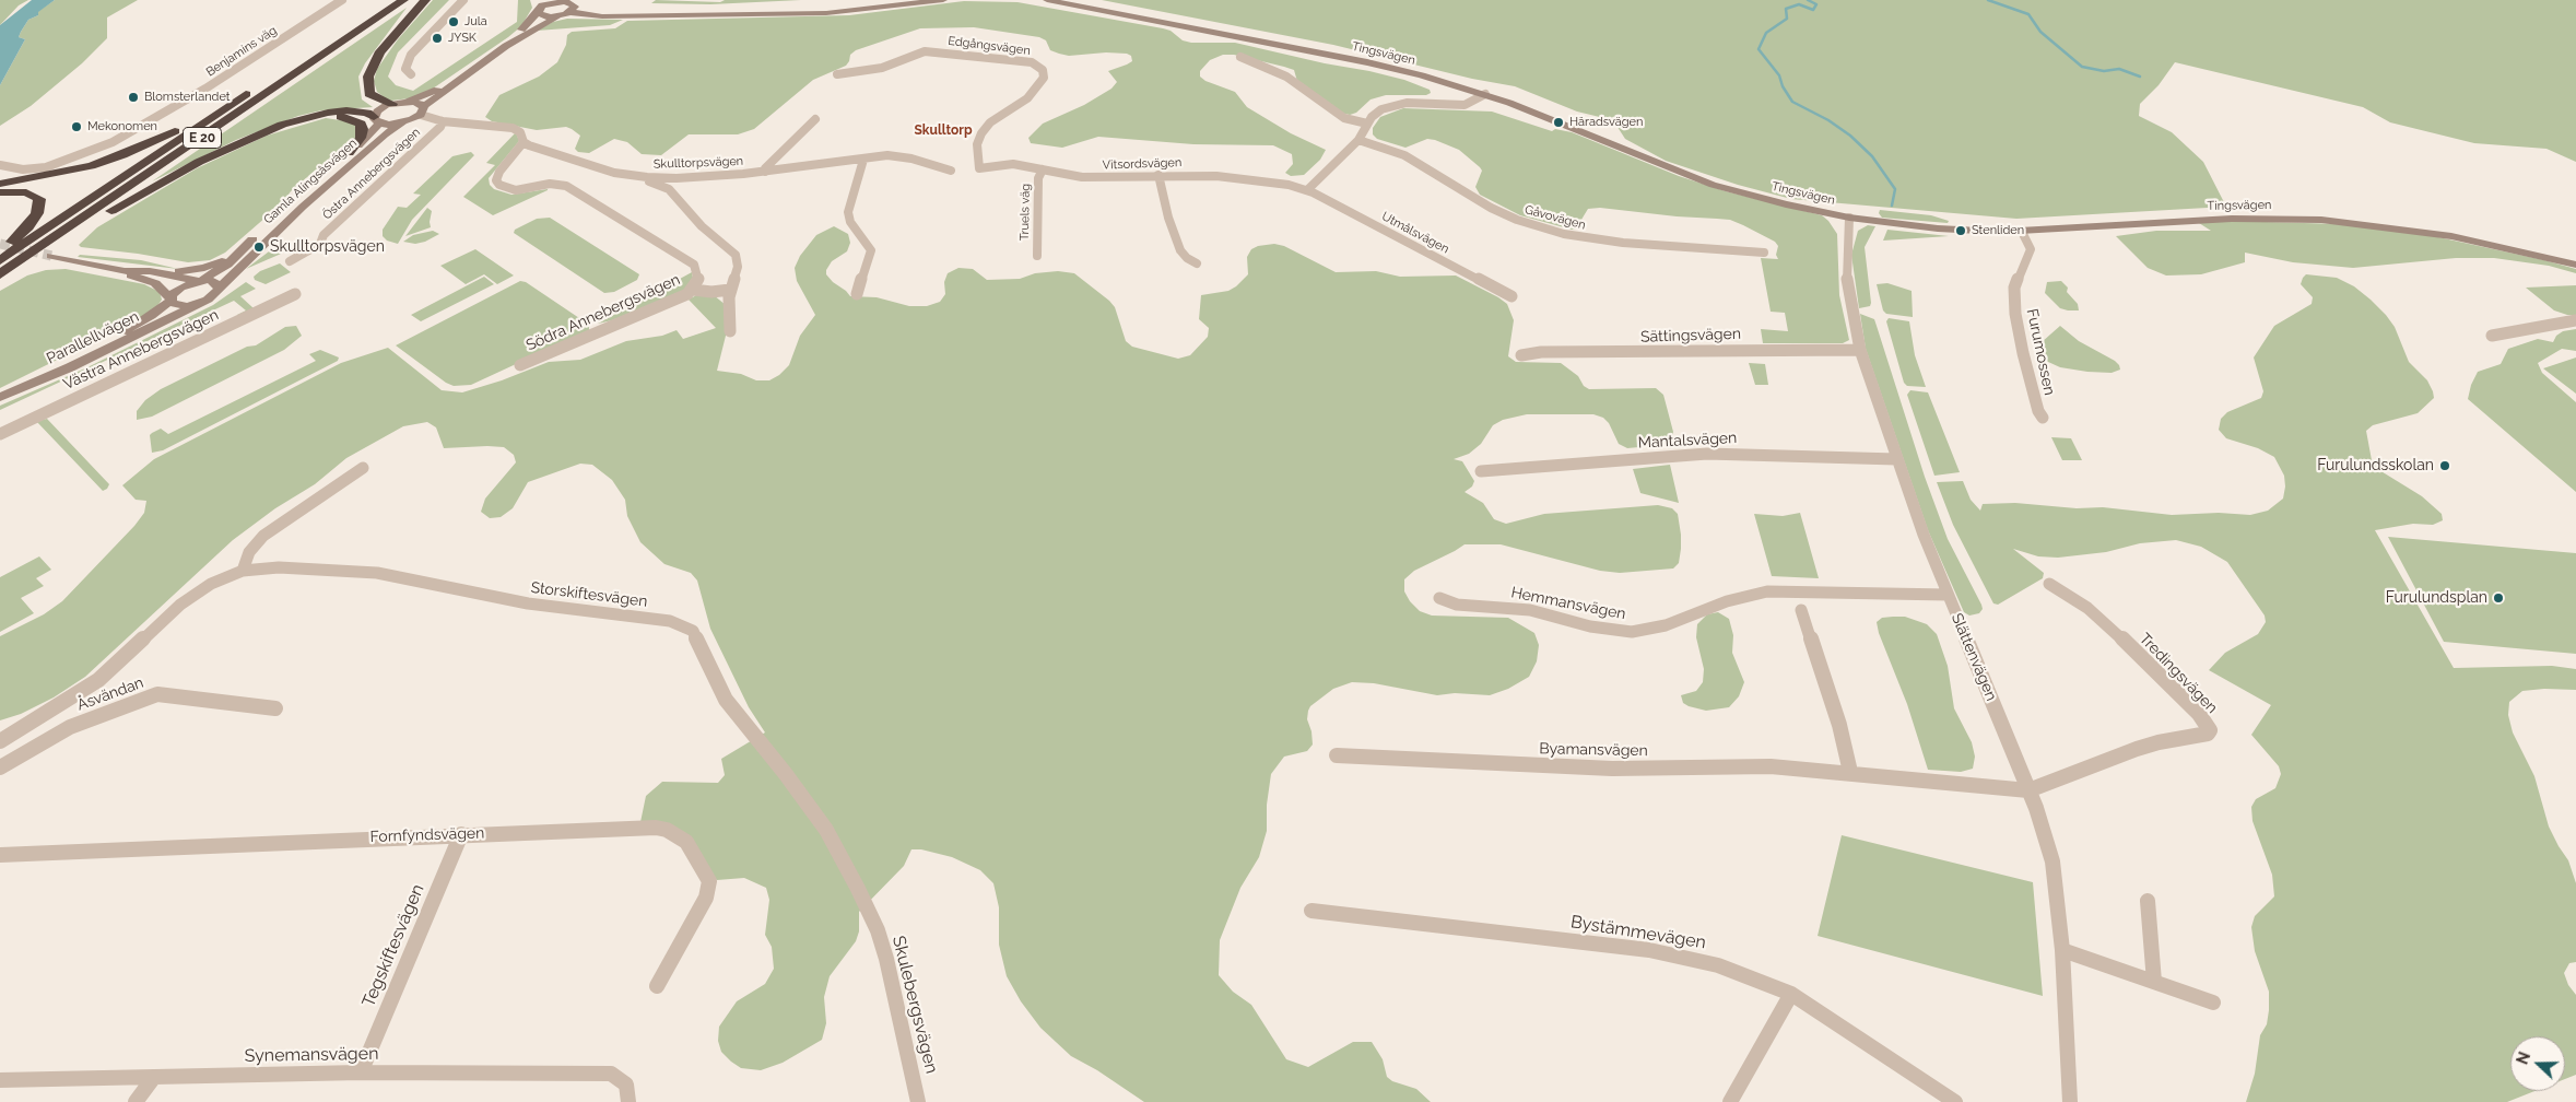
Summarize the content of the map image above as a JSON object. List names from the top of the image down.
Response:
{
  "streets": {
    "highway": ["E 20"],
    "street": [
      "Edgångsvägen",
      "Benjamins väg",
      "Tingsvägen",
      "Skulltorpsvägen",
      "Vitsordsvägen",
      "Östra Annebergsvägen",
      "Gamla Alingsåsvägen",
      "Truels väg",
      "Gåvovägen",
      "Utmålsvägen",
      "Södra Annebergsvägen",
      "Sättingsvägen",
      "Parallellvägen",
      "Västra Annebergsvägen",
      "Furumossen",
      "Mantalsvägen",
      "Storskiftesvägen",
      "Hemmansvägen",
      "Slättenvägen",
      "Tredingsvägen",
      "Åsvändan",
      "Byamansvägen",
      "Fornfyndsvägen",
      "Bystämmevägen",
      "Tegskiftesvägen",
      "Skulebergsvägen",
      "Synemansvägen"
    ]
  },
  "crossings": [
    ["Edgångsvägen", "Vitsordsvägen"],
    ["Tingsvägen", "Furumossen"],
    ["Tingsvägen", "Slättenvägen"],
    ["Skulltorpsvägen", "Östra Annebergsvägen"],
    ["Skulltorpsvägen", "Gamla Alingsåsvägen"],
    ["Skulltorpsvägen", "Södra Annebergsvägen"],
    ["Vitsordsvägen", "Truels väg"],
    ["Vitsordsvägen", "Utmålsvägen"],
    ["Gamla Alingsåsvägen", "Parallellvägen"],
    ["Sättingsvägen", "Slättenvägen"],
    ["Mantalsvägen", "Slättenvägen"],
    ["Storskiftesvägen", "Skulebergsvägen"],
    ["Hemmansvägen", "Slättenvägen"],
    ["Slättenvägen", "Tredingsvägen"],
    ["Slättenvägen", "Byamansvägen"],
    ["Tredingsvägen", "Byamansvägen"],
    ["Fornfyndsvägen", "Tegskiftesvägen"],
    ["Tegskiftesvägen", "Synemansvägen"]
  ],
  "districts": ["Skulltorp"],
  "places": [
    "Jula",
    "JYSK",
    "Blomsterlandet",
    "Häradsvägen",
    "Mekonomen",
    "Stenliden",
    "Skulltorpsvägen",
    "Furulundsskolan",
    "Furulundsplan"
  ],
  "north": "left"
}
